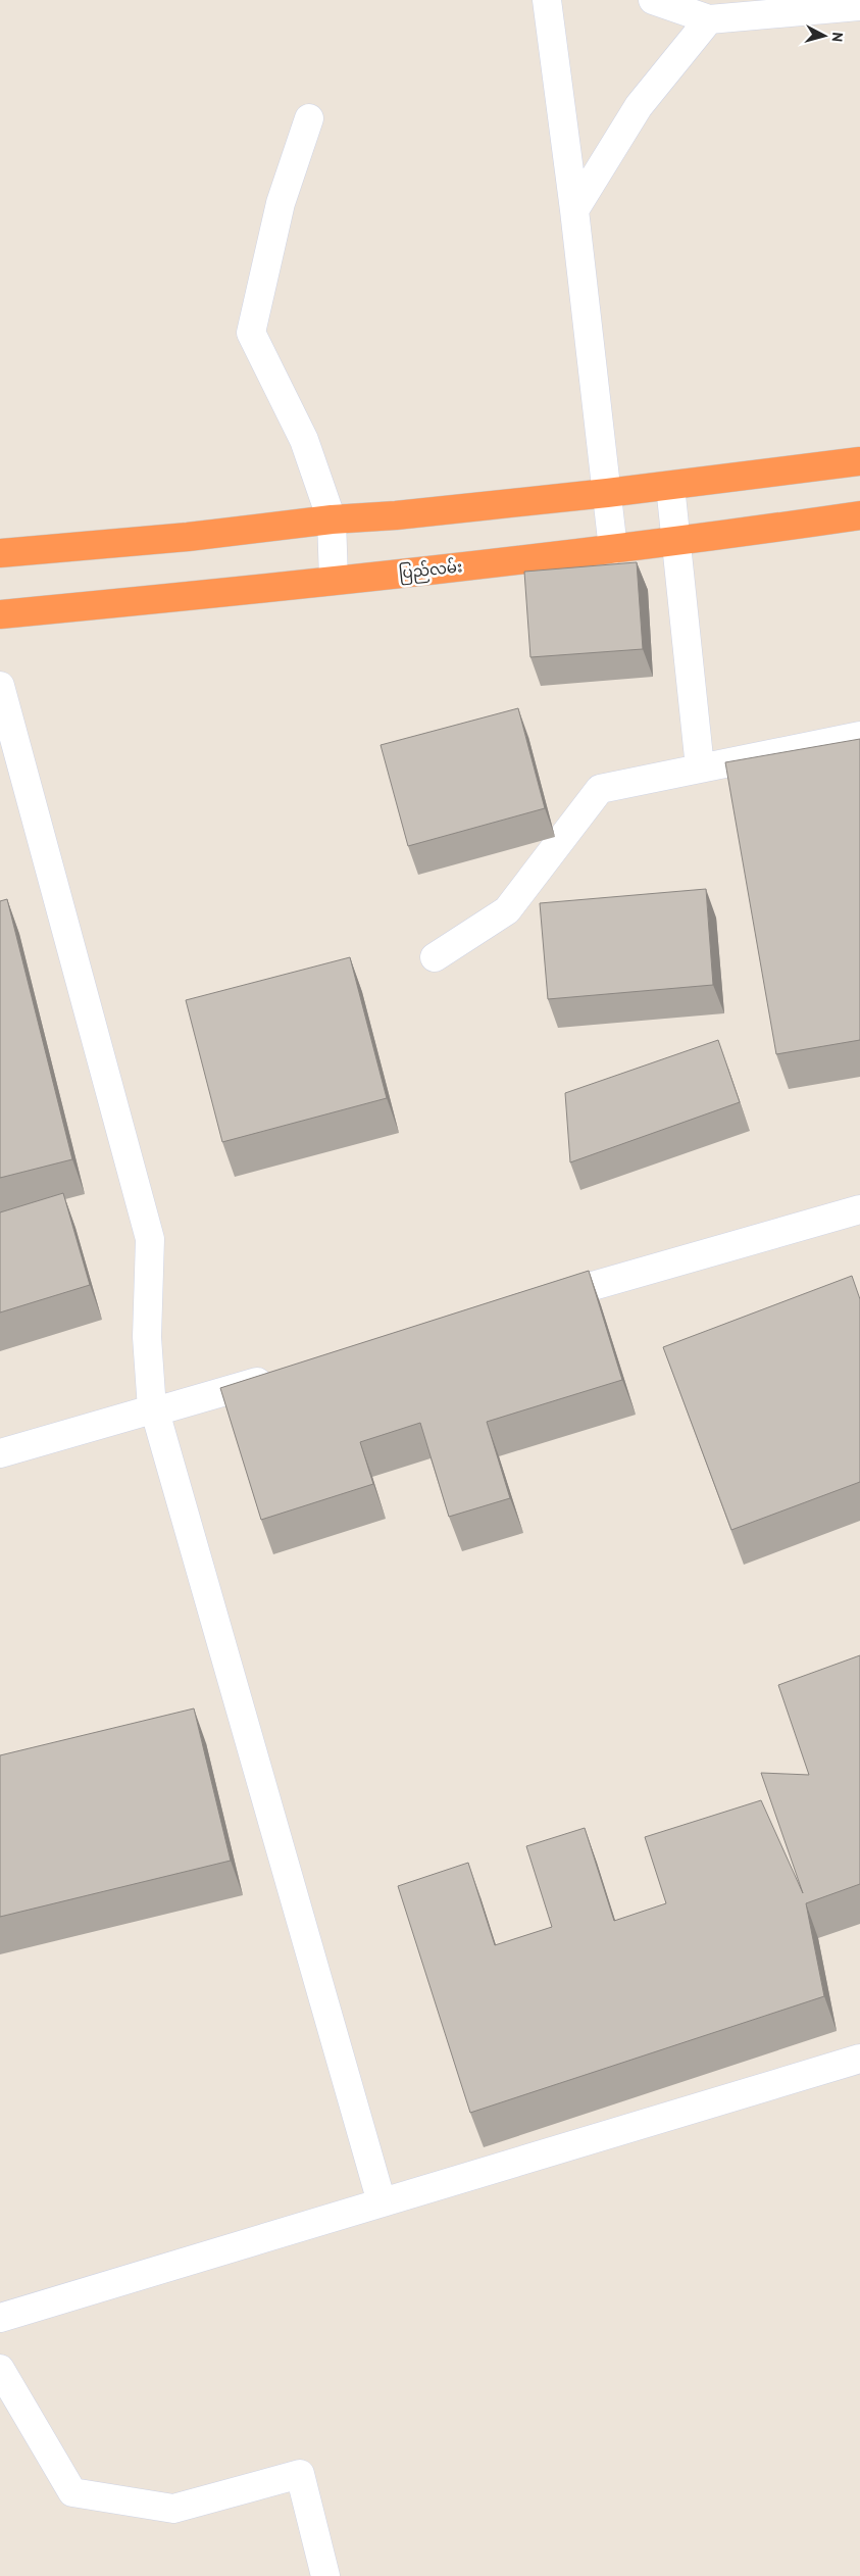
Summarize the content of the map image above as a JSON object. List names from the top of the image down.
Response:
{
  "streets": {
    "highway": ["ပြည်လမ်း"]
  },
  "north": "right"
}
